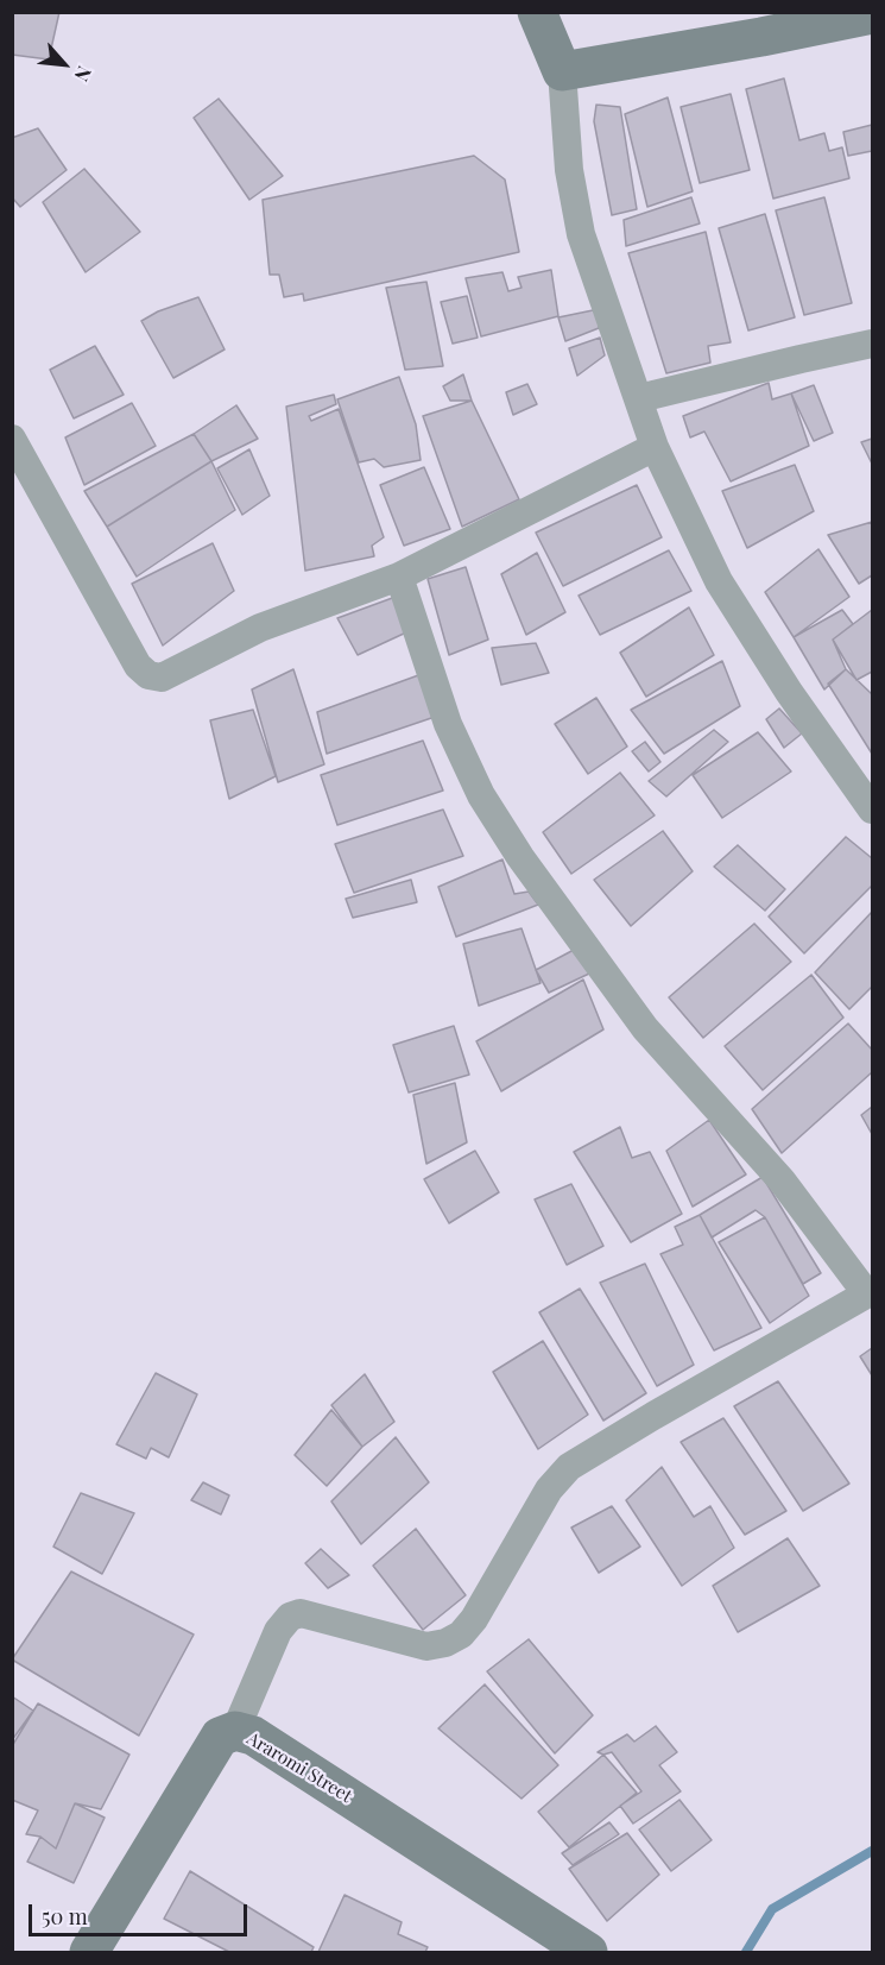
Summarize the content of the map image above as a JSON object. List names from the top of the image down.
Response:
{
  "streets": {
    "street": ["Araromi Street"]
  },
  "scale_bar": "50 m",
  "north": "bottom right"
}
